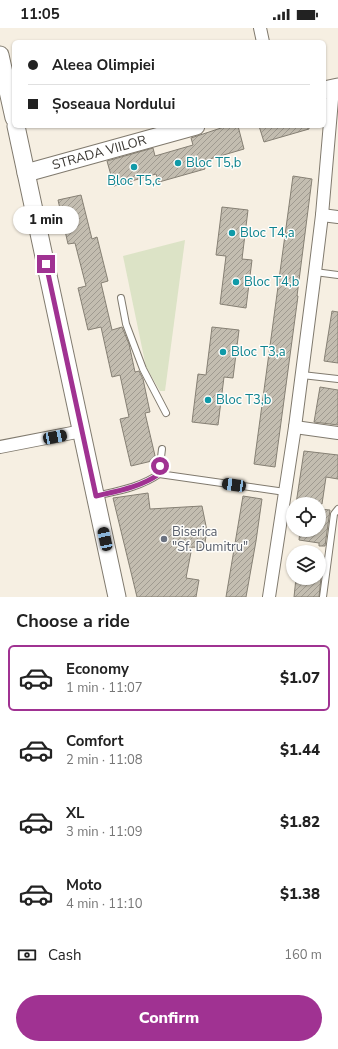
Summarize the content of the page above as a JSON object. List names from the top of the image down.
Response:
{
  "streets": {
    "street": ["STRADA VIILOR"]
  },
  "places": [
    "Bloc T5,b",
    "Bloc T5,c",
    "Bloc T4,a",
    "Bloc T4,b",
    "Bloc T3,a",
    "Bloc T3,b",
    "Biserica \"Sf. Dumitru\""
  ],
  "page": {
    "status": "11:05",
    "banner": ["Aleea Olimpiei", "Șoseaua Nordului"],
    "bubble": "1 min",
    "heading": "Choose a ride",
    "list": [
      {
        "name": "Economy",
        "note": "1 min · 11:07",
        "value": "$1.07"
      },
      {
        "name": "Comfort",
        "note": "2 min · 11:08",
        "value": "$1.44"
      },
      {
        "name": "XL",
        "note": "3 min · 11:09",
        "value": "$1.82"
      },
      {
        "name": "Moto",
        "note": "4 min · 11:10",
        "value": "$1.38"
      }
    ],
    "pay": ["Cash", "160 m"],
    "buttons": "Confirm"
  }
}
